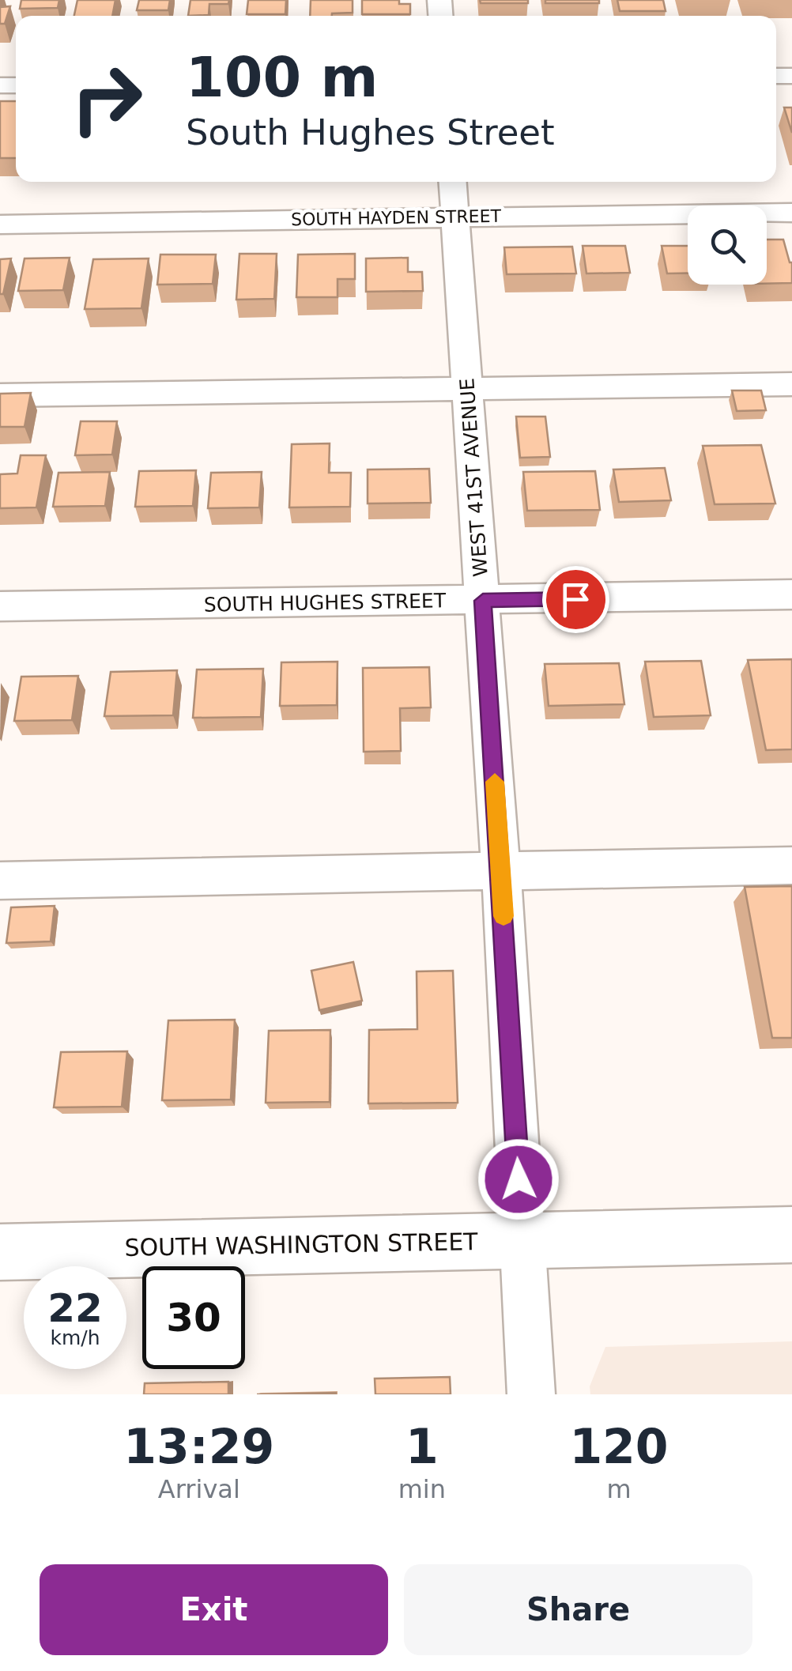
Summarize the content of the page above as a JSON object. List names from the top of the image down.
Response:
{
  "streets": {
    "main road": ["SOUTH WASHINGTON STREET"],
    "street": ["SOUTH HAYDEN STREET", "WEST 41ST AVENUE", "SOUTH HUGHES STREET"]
  },
  "crossings": [
    ["SOUTH HAYDEN STREET", "WEST 41ST AVENUE"],
    ["WEST 41ST AVENUE", "SOUTH HUGHES STREET"],
    ["WEST 41ST AVENUE", "SOUTH WASHINGTON STREET"]
  ],
  "page": {
    "turn": ["100 m", "South Hughes Street"],
    "speed": "22 km/h",
    "limit": "30",
    "eta": [
      "13:29",
      "Arrival",
      "1",
      "min",
      "120",
      "m"
    ],
    "buttons": ["Exit", "Share"]
  }
}
